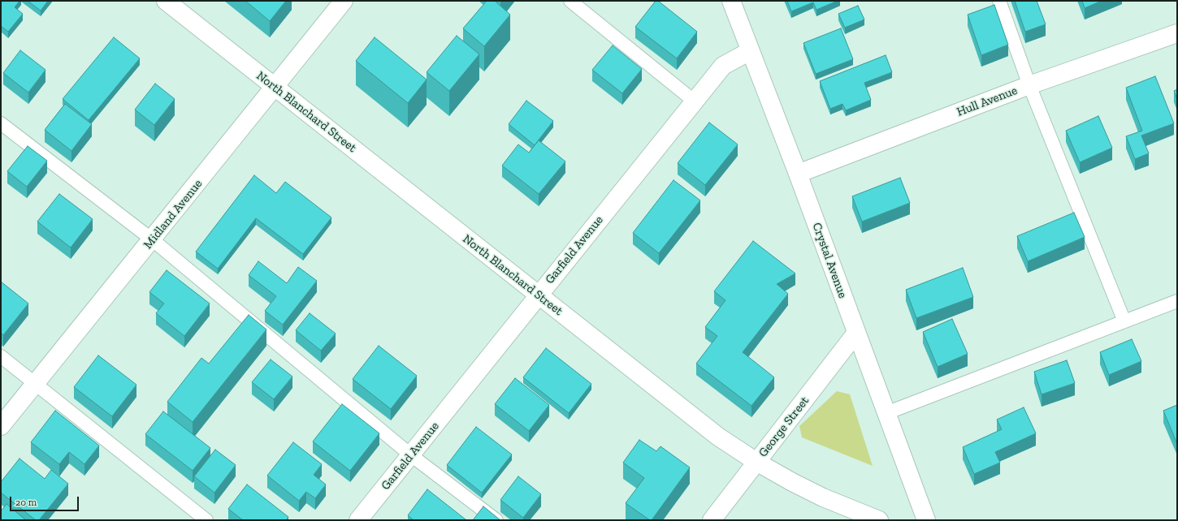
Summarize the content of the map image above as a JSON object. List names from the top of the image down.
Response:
{
  "streets": {
    "street": [
      "Hull Avenue",
      "North Blanchard Street",
      "Midland Avenue",
      "Garfield Avenue",
      "Crystal Avenue",
      "George Street"
    ]
  },
  "crossings": [
    ["Hull Avenue", "Crystal Avenue"],
    ["North Blanchard Street", "Midland Avenue"],
    ["North Blanchard Street", "Garfield Avenue"],
    ["North Blanchard Street", "George Street"],
    ["Garfield Avenue", "Crystal Avenue"],
    ["Crystal Avenue", "George Street"]
  ],
  "scale_bar": "20 m"
}
